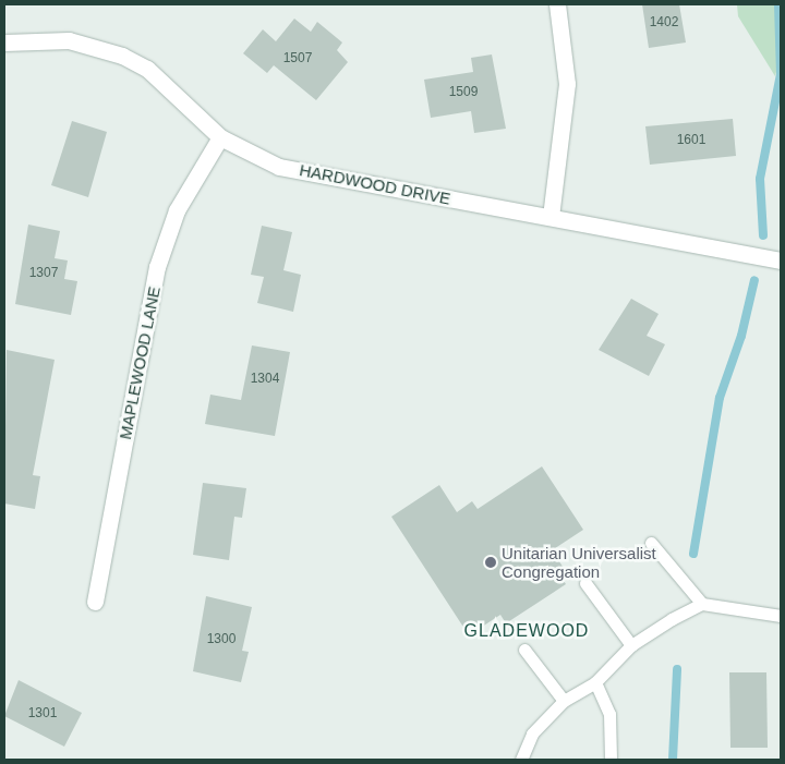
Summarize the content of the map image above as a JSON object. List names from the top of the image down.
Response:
{
  "streets": {
    "street": ["HARDWOOD DRIVE", "MAPLEWOOD LANE"]
  },
  "crossings": [
    ["HARDWOOD DRIVE", "MAPLEWOOD LANE"]
  ],
  "districts": ["GLADEWOOD"],
  "places": ["Unitarian Universalist Congregation"],
  "house_numbers": [
    "1402",
    "1507",
    "1509",
    "1601",
    "1307",
    "1304",
    "1300",
    "1301"
  ]
}
